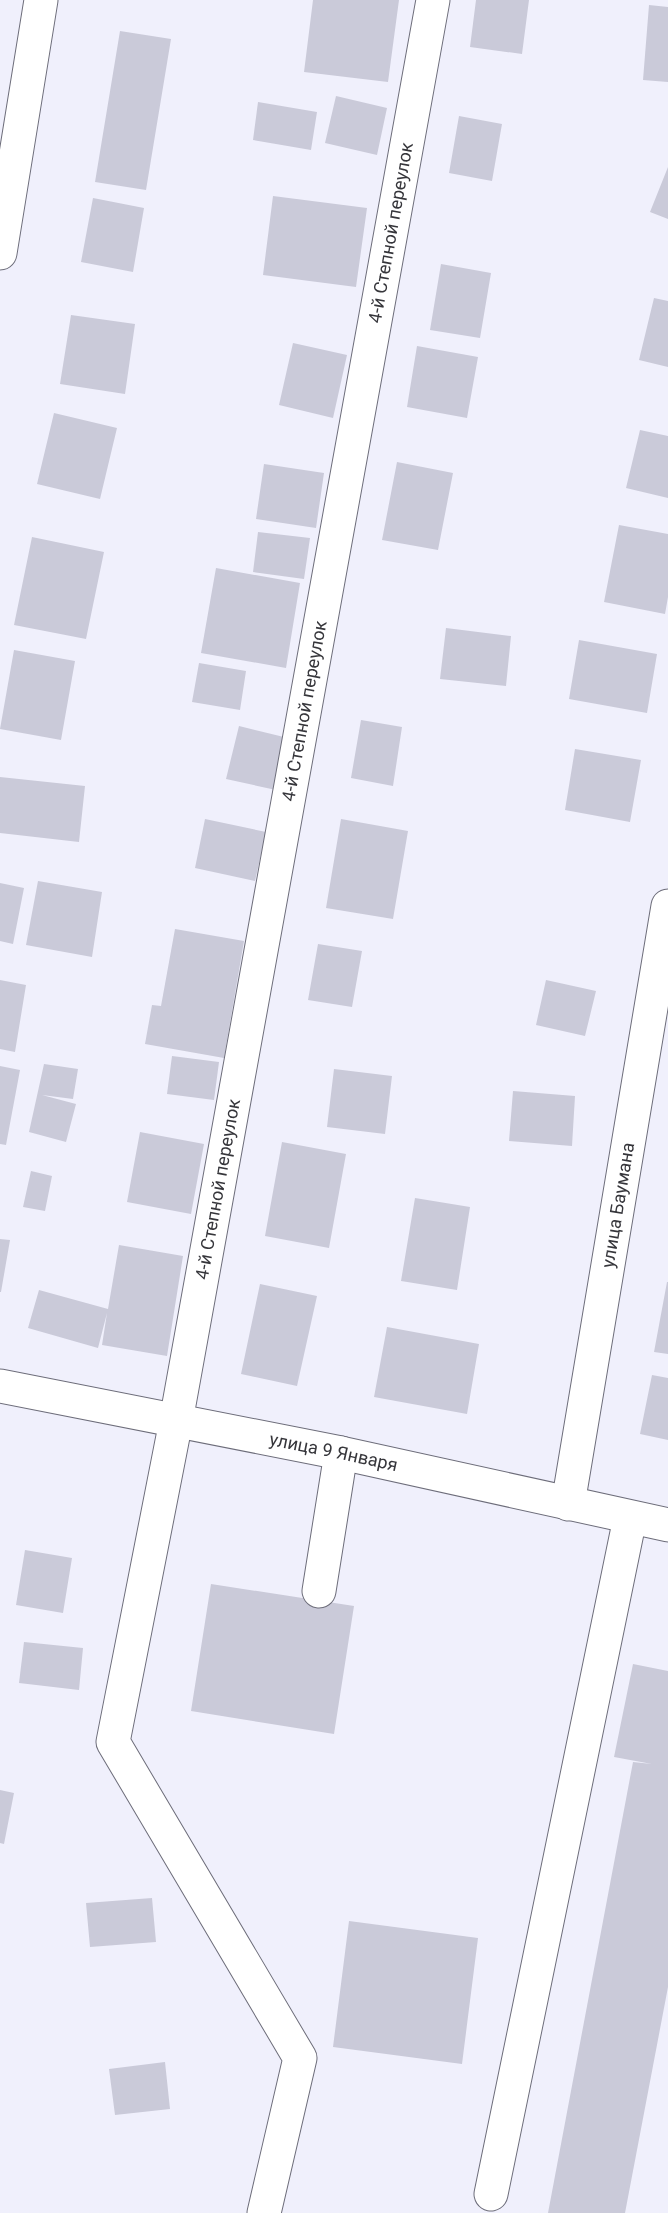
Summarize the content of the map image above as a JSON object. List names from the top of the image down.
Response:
{
  "streets": {
    "street": ["4-й Степной переулок", "улица Баумана", "улица 9 Января"]
  },
  "crossings": [
    ["4-й Степной переулок", "улица 9 Января"],
    ["улица Баумана", "улица 9 Января"]
  ]
}
